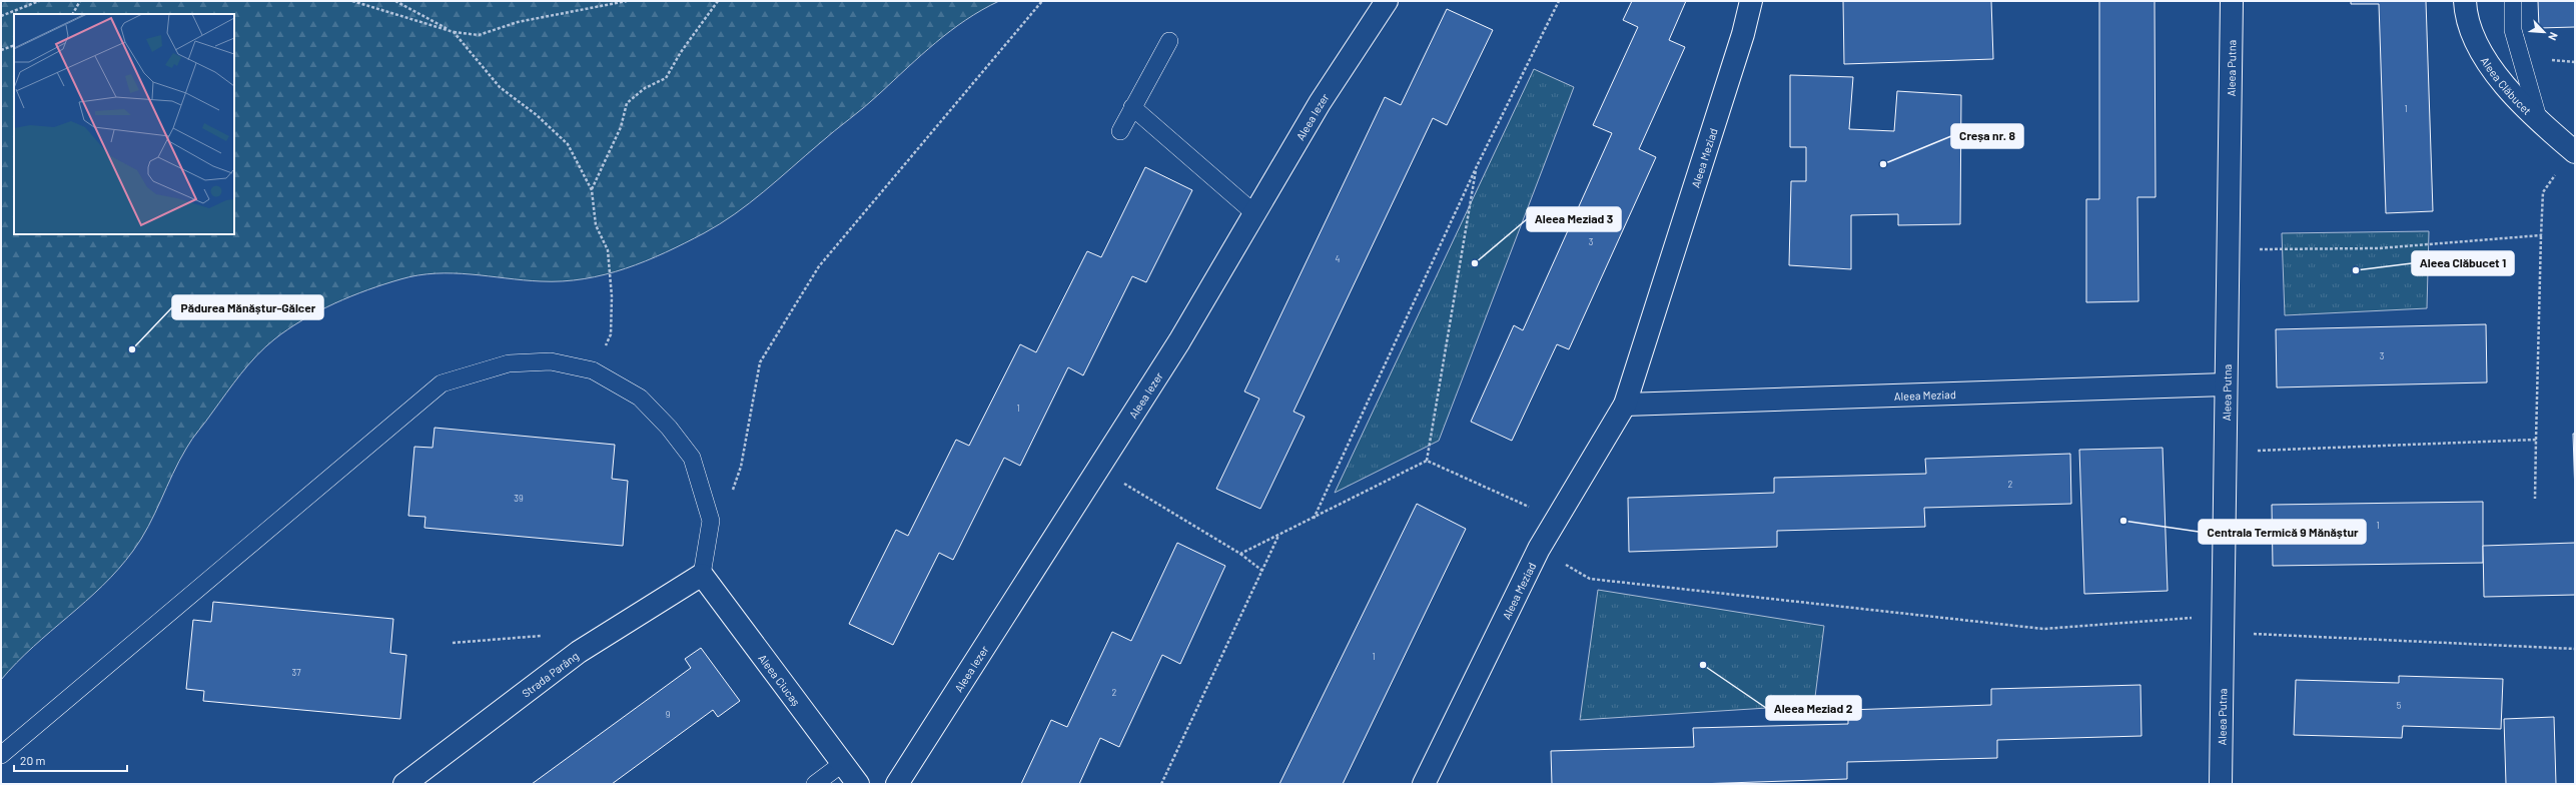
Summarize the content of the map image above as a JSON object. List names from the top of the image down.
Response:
{
  "streets": {
    "street": [
      "Aleea Putna",
      "Aleea Clăbucet",
      "Aleea Iezer",
      "Aleea Meziad",
      "Strada Parâng",
      "Aleea Ciucaș"
    ]
  },
  "crossings": [
    ["Aleea Putna", "Aleea Meziad"],
    ["Strada Parâng", "Aleea Ciucaș"]
  ],
  "places": [
    "Creșa nr. 8",
    "Aleea Meziad 3",
    "Aleea Clăbucet 1",
    "Pădurea Mănăștur-Gălcer",
    "Centrala Termică 9 Mănăștur",
    "Aleea Meziad 2"
  ],
  "house_numbers": [
    "1",
    "3",
    "4",
    "3",
    "1",
    "2",
    "39",
    "1",
    "1",
    "37",
    "2",
    "5",
    "9"
  ],
  "scale_bar": "20 m",
  "north": "bottom right"
}
